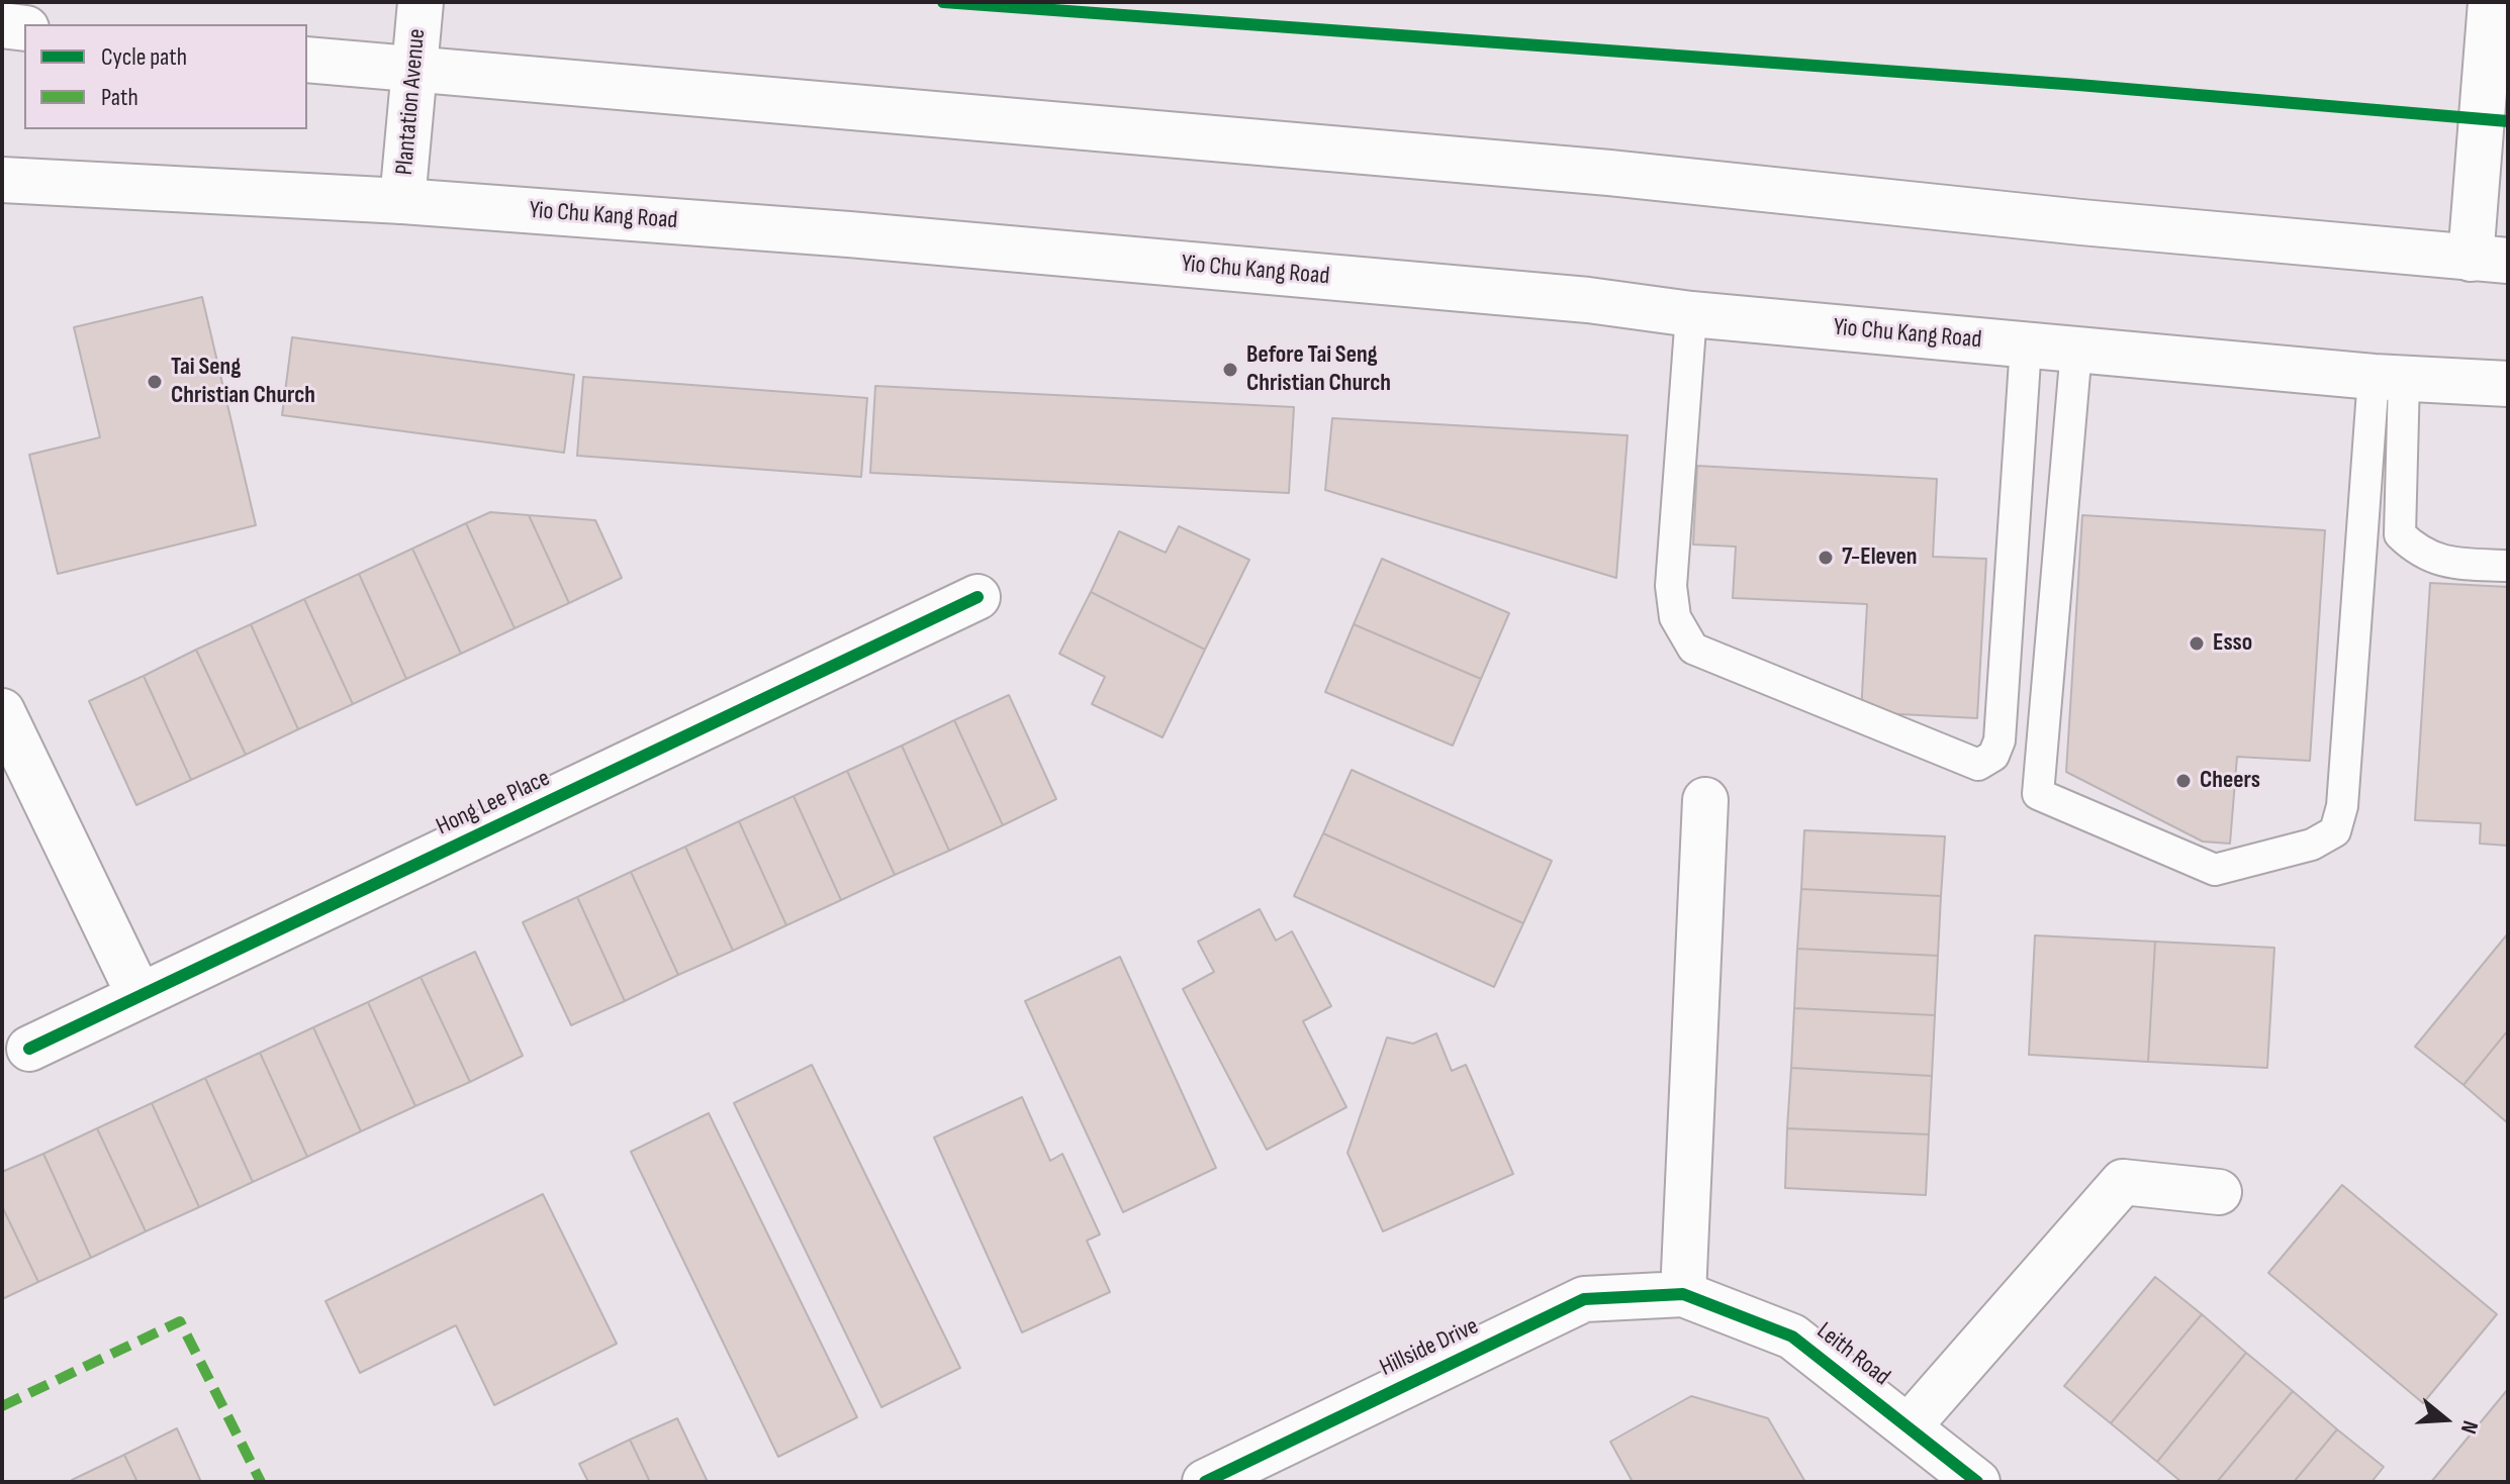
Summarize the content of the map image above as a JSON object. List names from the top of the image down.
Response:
{
  "streets": {
    "main road": [
      "Plantation Avenue",
      "Yio Chu Kang Road",
      "Hong Lee Place",
      "Hillside Drive",
      "Leith Road"
    ]
  },
  "crossings": [
    ["Plantation Avenue", "Yio Chu Kang Road"],
    ["Hillside Drive", "Leith Road"]
  ],
  "places": [
    "Before Tai Seng Christian Church",
    "Tai Seng Christian Church",
    "7-Eleven",
    "Esso",
    "Cheers"
  ],
  "legend": ["Cycle path", "Path"],
  "north": "right"
}
